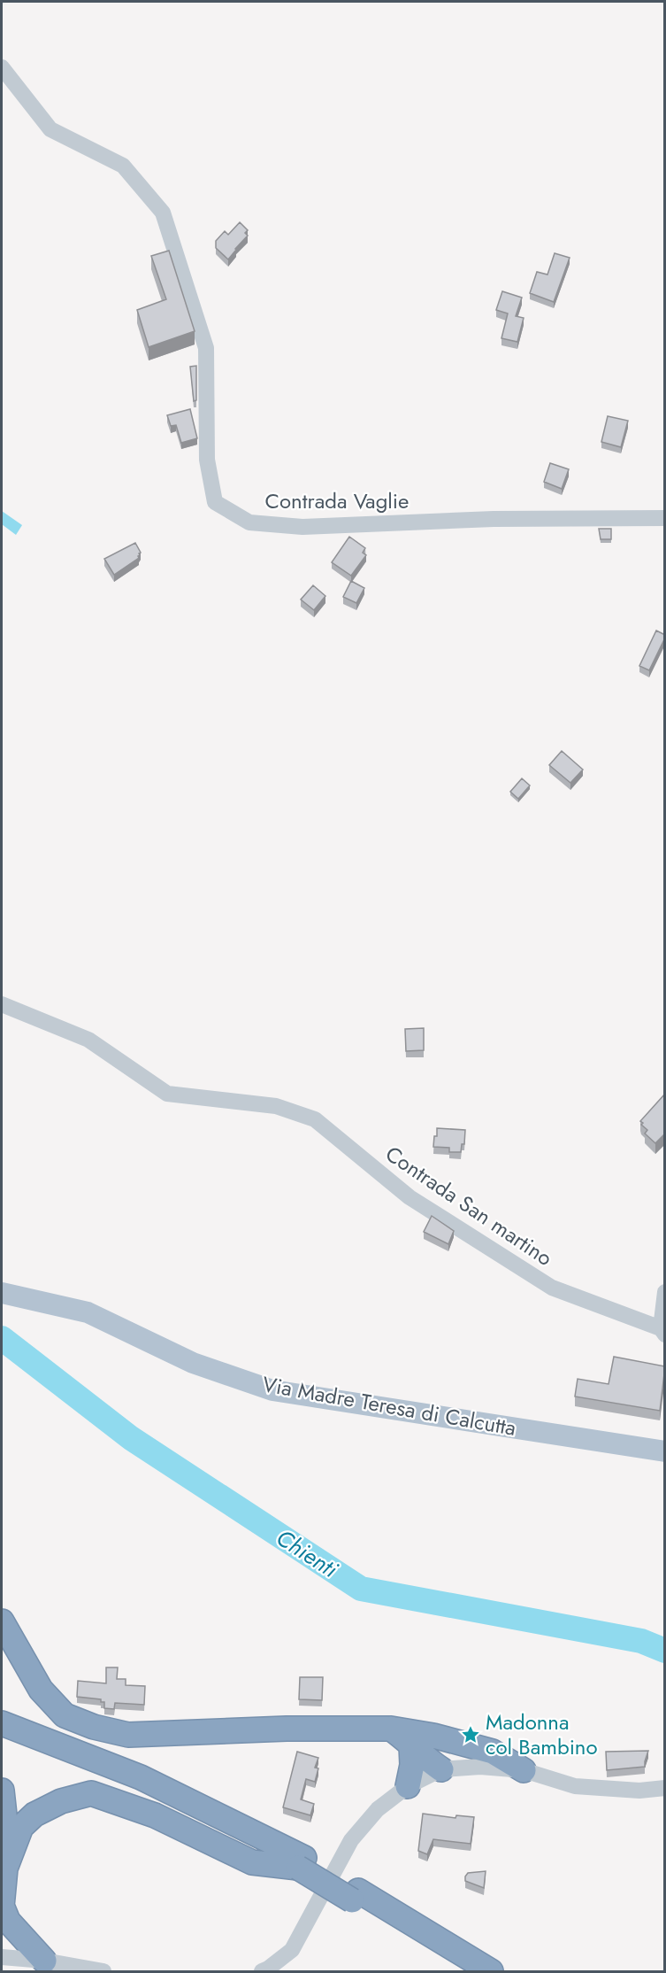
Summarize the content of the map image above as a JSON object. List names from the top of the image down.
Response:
{
  "streets": {
    "main road": ["Via Madre Teresa di Calcutta"],
    "street": ["Contrada Vaglie", "Contrada San martino"]
  },
  "water": ["Chienti"],
  "places": {
    "place": ["Madonna col Bambino"]
  }
}
